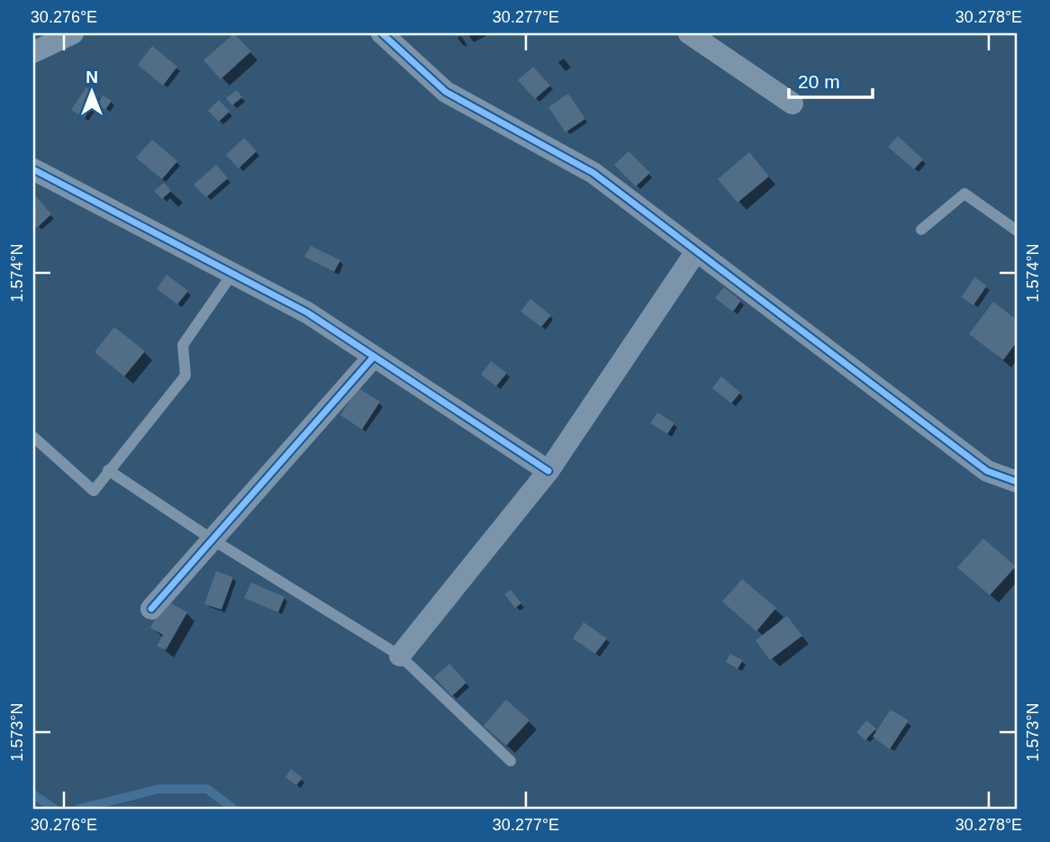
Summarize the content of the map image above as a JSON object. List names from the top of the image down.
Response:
{
  "scale_bar": "20 m",
  "north": "top",
  "coordinates": [
    "30.276°E",
    "30.277°E",
    "30.278°E",
    "1.574°N",
    "1.573°N"
  ]
}
